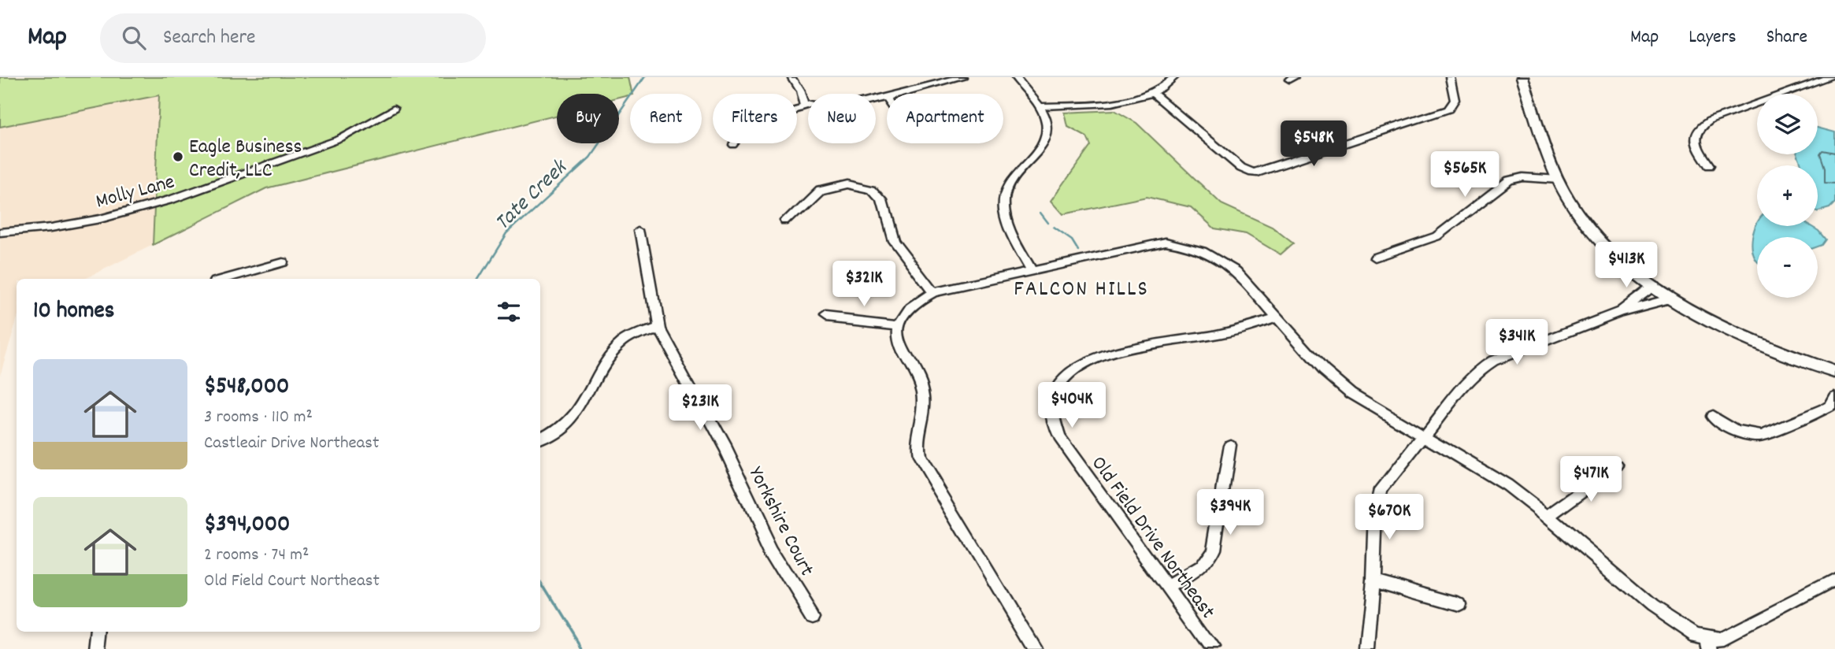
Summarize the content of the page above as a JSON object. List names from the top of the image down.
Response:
{
  "streets": {
    "street": ["Molly Lane", "Yorkshire Court", "Old Field Drive Northeast"]
  },
  "districts": ["FALCON HILLS"],
  "water": ["Tate Creek"],
  "places": ["Eagle Business Credit, LLC"],
  "page": {
    "header": "Map",
    "search": "Search here",
    "nav": ["Map", "Layers", "Share"],
    "map_buttons": ["+", "−"],
    "chip": [
      "Buy",
      "Rent",
      "Filters",
      "New",
      "Apartment"
    ],
    "price": [
      "$548K",
      "$565K",
      "$413K",
      "$321K",
      "$341K",
      "$404K",
      "$231K",
      "$471K",
      "$394K",
      "$670K"
    ],
    "heading": "10 homes",
    "list": [
      {
        "name": "$548,000",
        "note": "3 rooms · 110 m² · Castleair Drive Northeast"
      },
      {
        "name": "$394,000",
        "note": "2 rooms · 74 m² · Old Field Court Northeast"
      }
    ]
  }
}
